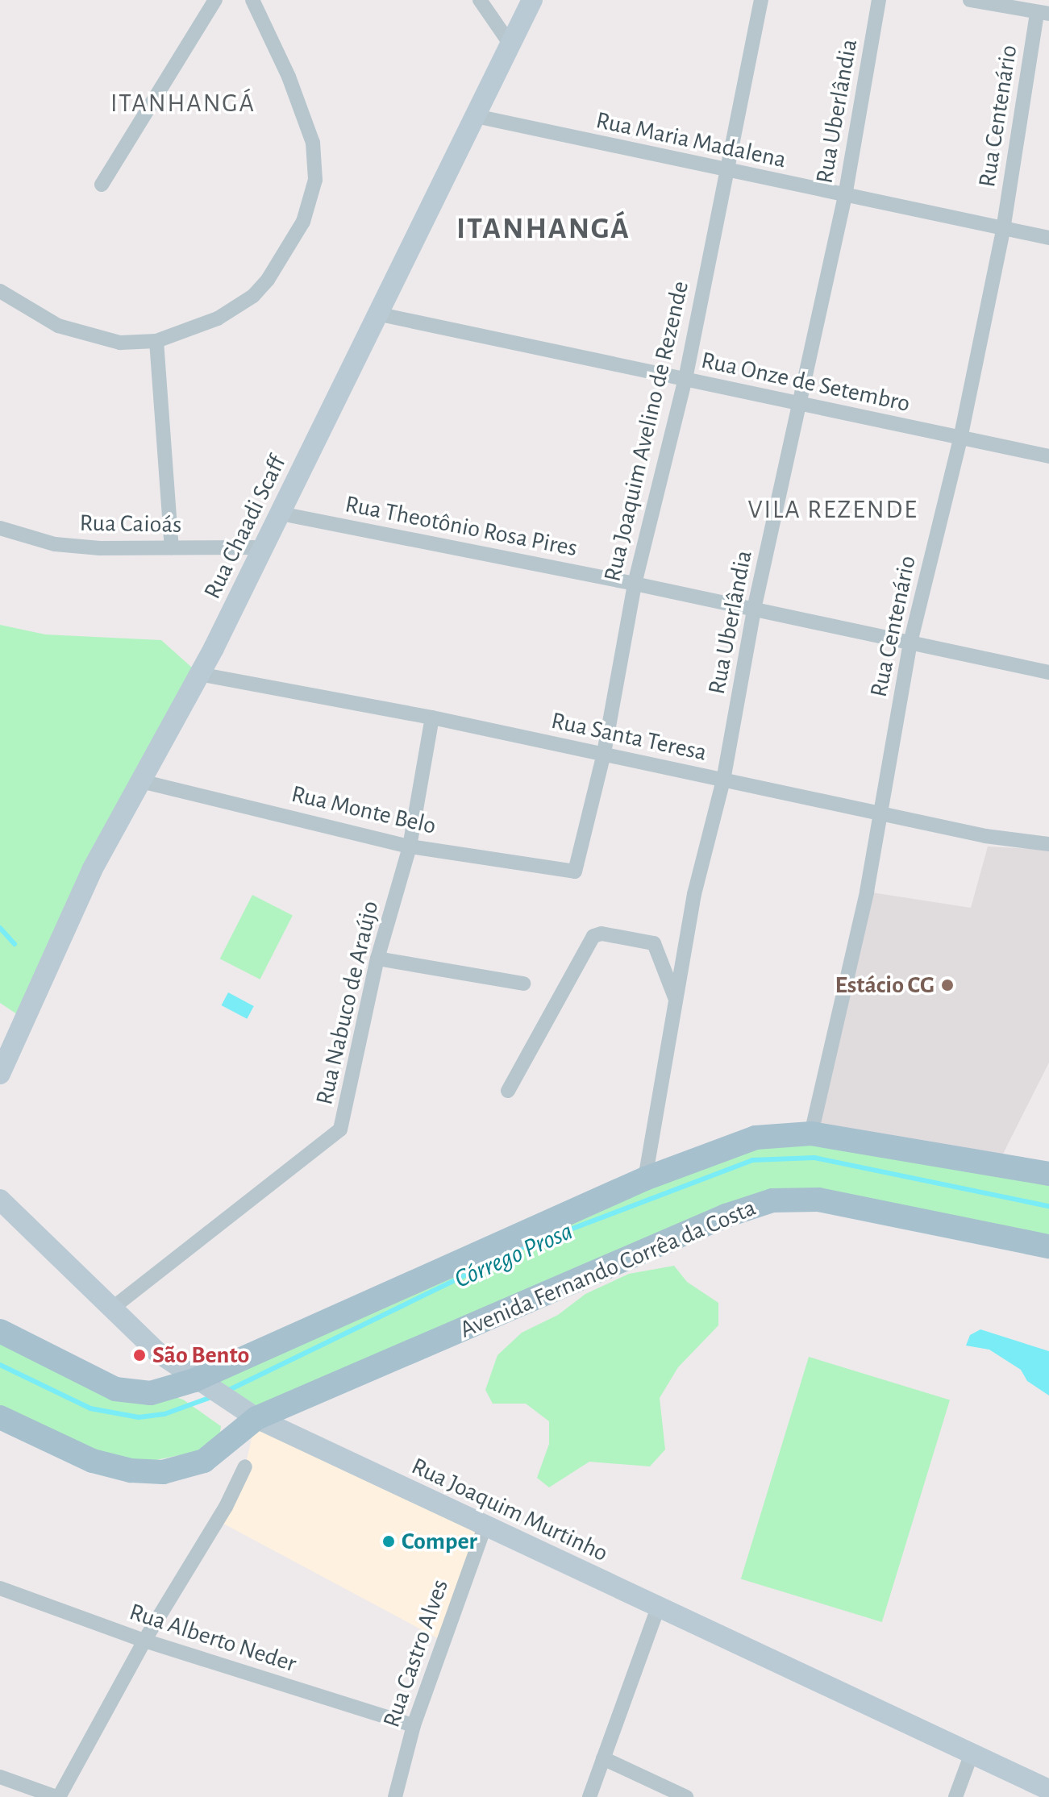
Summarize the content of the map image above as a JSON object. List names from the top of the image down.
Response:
{
  "streets": {
    "main road": ["Avenida Fernando Corrêa da Costa"],
    "street": [
      "Rua Uberlândia",
      "Rua Centenário",
      "Rua Maria Madalena",
      "Rua Onze de Setembro",
      "Rua Joaquim Avelino de Rezende",
      "Rua Caioás",
      "Rua Theotônio Rosa Pires",
      "Rua Chaadi Scaff",
      "Rua Santa Teresa",
      "Rua Monte Belo",
      "Rua Nabuco de Araújo",
      "Rua Joaquim Murtinho",
      "Rua Alberto Neder",
      "Rua Castro Alves"
    ]
  },
  "crossings": [
    ["Rua Uberlândia", "Rua Maria Madalena"],
    ["Rua Uberlândia", "Rua Onze de Setembro"],
    ["Rua Uberlândia", "Rua Theotônio Rosa Pires"],
    ["Rua Uberlândia", "Rua Santa Teresa"],
    ["Rua Centenário", "Rua Maria Madalena"],
    ["Rua Centenário", "Rua Onze de Setembro"],
    ["Rua Centenário", "Rua Theotônio Rosa Pires"],
    ["Rua Centenário", "Rua Santa Teresa"],
    ["Rua Maria Madalena", "Rua Joaquim Avelino de Rezende"],
    ["Rua Maria Madalena", "Rua Chaadi Scaff"],
    ["Rua Onze de Setembro", "Rua Joaquim Avelino de Rezende"],
    ["Rua Onze de Setembro", "Rua Chaadi Scaff"],
    ["Rua Joaquim Avelino de Rezende", "Rua Theotônio Rosa Pires"],
    ["Rua Joaquim Avelino de Rezende", "Rua Santa Teresa"],
    ["Rua Joaquim Avelino de Rezende", "Rua Monte Belo"],
    ["Rua Caioás", "Rua Chaadi Scaff"],
    ["Rua Theotônio Rosa Pires", "Rua Chaadi Scaff"],
    ["Rua Chaadi Scaff", "Rua Santa Teresa"],
    ["Rua Chaadi Scaff", "Rua Monte Belo"],
    ["Rua Santa Teresa", "Rua Nabuco de Araújo"],
    ["Rua Monte Belo", "Rua Nabuco de Araújo"],
    ["Rua Nabuco de Araújo", "Rua Joaquim Murtinho"],
    ["Avenida Fernando Corrêa da Costa", "Rua Joaquim Murtinho"],
    ["Rua Joaquim Murtinho", "Rua Castro Alves"],
    ["Rua Alberto Neder", "Rua Castro Alves"]
  ],
  "districts": ["ITANHANGÁ", "ITANHANGÁ", "VILA REZENDE"],
  "water": ["Córrego Prosa"],
  "places": ["Estácio CG", "São Bento", "Comper"]
}
